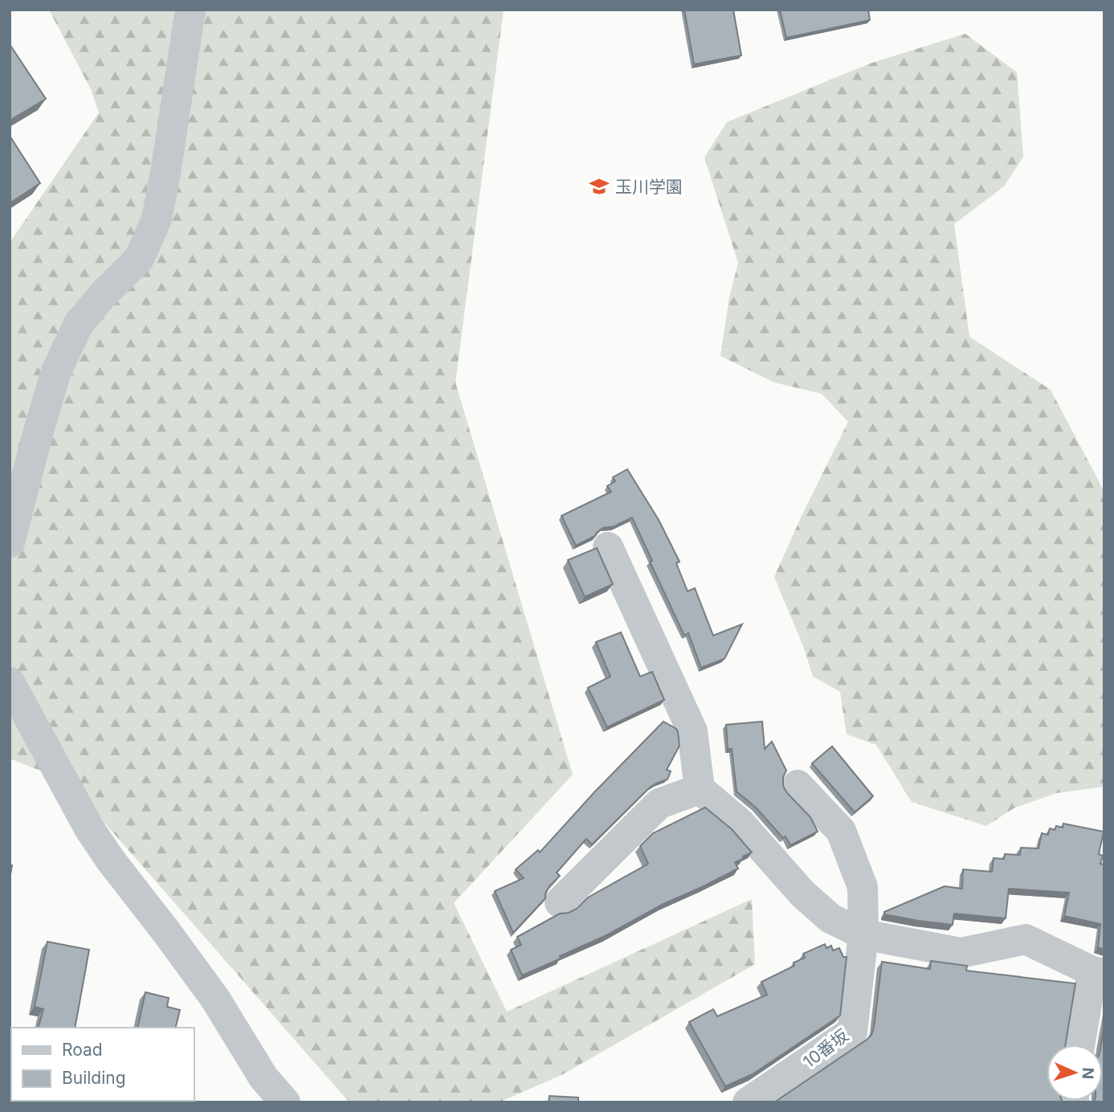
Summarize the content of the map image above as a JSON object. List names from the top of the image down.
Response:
{
  "streets": {
    "street": ["10番坂"]
  },
  "places": {
    "school or university": ["玉川学園"]
  },
  "legend": ["Road", "Building"],
  "north": "right"
}
